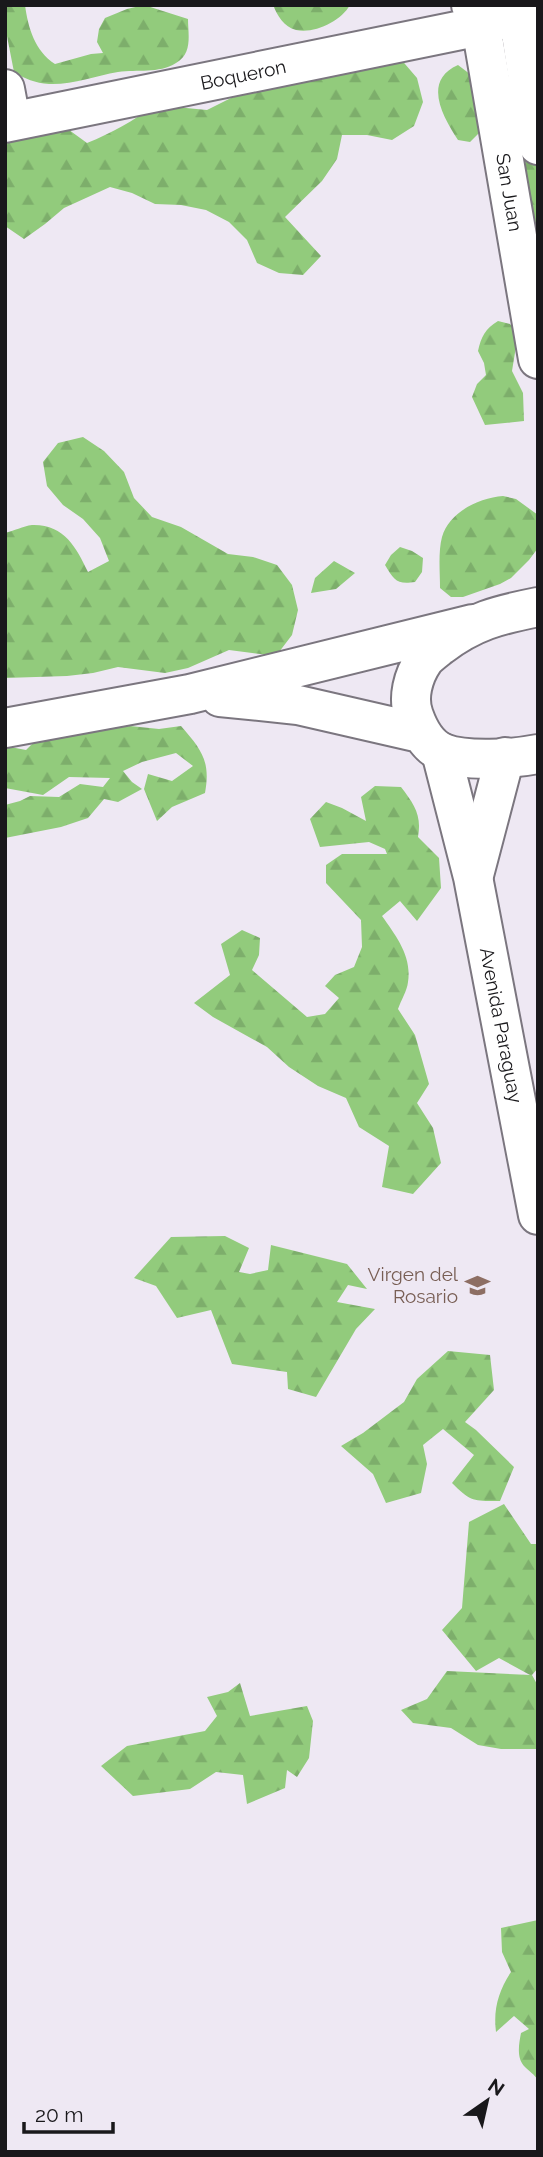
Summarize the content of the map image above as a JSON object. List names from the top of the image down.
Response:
{
  "streets": {
    "main road": ["Boqueron", "San Juan", "Avenida Paraguay"]
  },
  "crossings": [
    ["Boqueron", "San Juan"]
  ],
  "places": {
    "school or university": ["Virgen del Rosario"]
  },
  "scale_bar": "20 m",
  "north": "top right"
}
